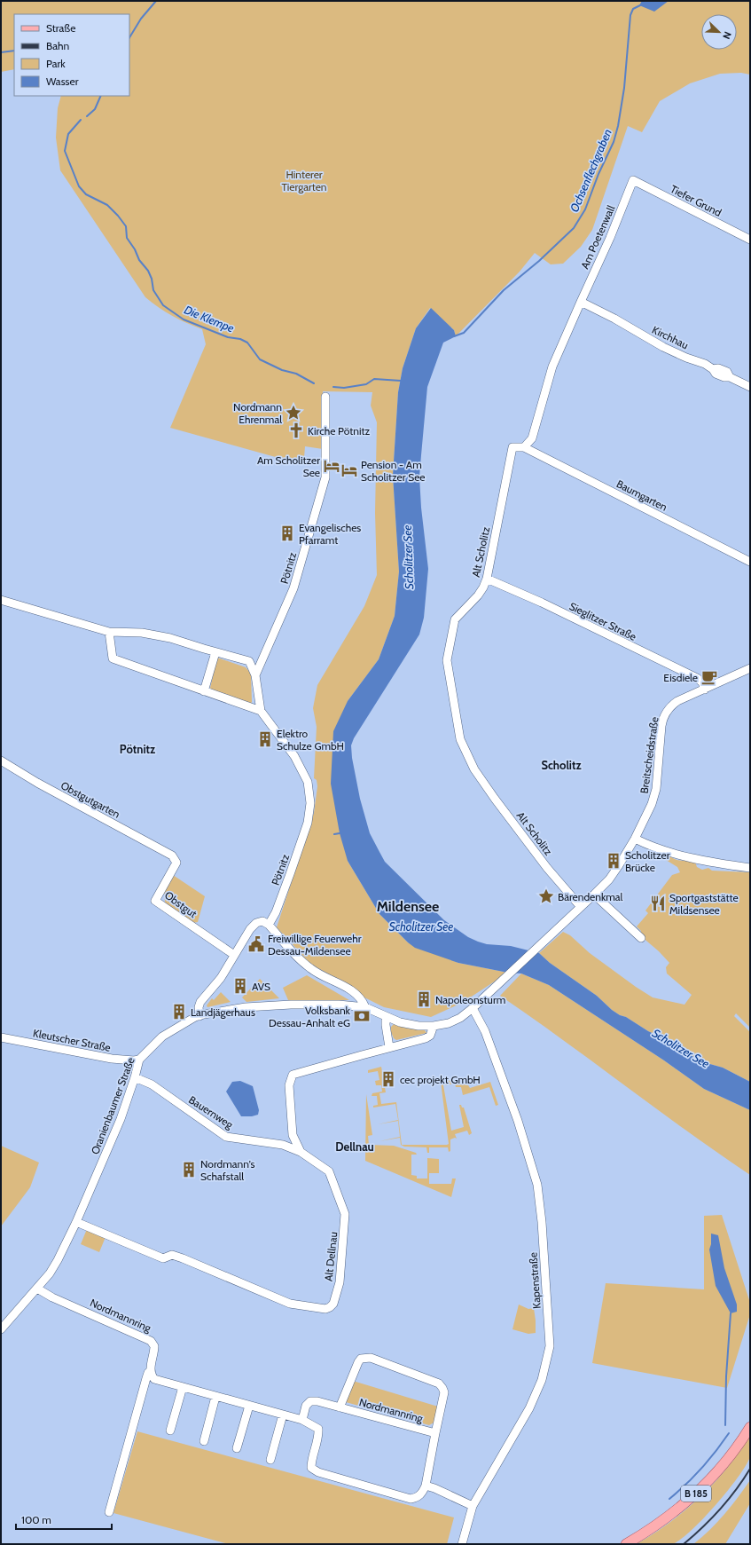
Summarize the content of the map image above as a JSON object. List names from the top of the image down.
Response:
{
  "streets": {
    "main road": ["B 185"],
    "street": [
      "Tiefer Grund",
      "Am Poetenwall",
      "Kirchhau",
      "Baumgarten",
      "Alt Scholitz",
      "Pötnitz",
      "Sieglitzer Straße",
      "Breitscheidstraße",
      "Obstgutgarten",
      "Obstgut",
      "Kleutscher Straße",
      "Oranienbaumer Straße",
      "Bauernweg",
      "Alt Dellnau",
      "Kapenstraße",
      "Nordmannring"
    ]
  },
  "crossings": [
    ["Tiefer Grund", "Am Poetenwall"],
    ["Am Poetenwall", "Kirchhau"],
    ["Baumgarten", "Alt Scholitz"],
    ["Alt Scholitz", "Sieglitzer Straße"],
    ["Alt Scholitz", "Breitscheidstraße"],
    ["Sieglitzer Straße", "Breitscheidstraße"],
    ["Breitscheidstraße", "Kapenstraße"],
    ["Obstgutgarten", "Obstgut"],
    ["Kleutscher Straße", "Oranienbaumer Straße"],
    ["Oranienbaumer Straße", "Bauernweg"],
    ["Oranienbaumer Straße", "Alt Dellnau"],
    ["Oranienbaumer Straße", "Nordmannring"],
    ["Bauernweg", "Alt Dellnau"]
  ],
  "districts": [
    "Pötnitz",
    "Scholitz",
    "Mildensee",
    "Dellnau"
  ],
  "water": ["Ochsenflechgraben", "Die Klempe", "Scholitzer See"],
  "parks": ["Hinterer Tiergarten"],
  "places": {
    "place": ["Nordmann Ehrenmal", "Bärendenkmal"],
    "church": ["Kirche Pötnitz"],
    "hotel": ["Am Scholitzer See", "Pension - Am Scholitzer See"],
    "building": [
      "Evangelisches Pfarramt",
      "Elektro Schulze GmbH",
      "Scholitzer Brücke",
      "AVS",
      "Napoleonsturm",
      "Landjägerhaus",
      "cec projekt GmbH",
      "Nordmann's Schafstall"
    ],
    "cafe": ["Eisdiele"],
    "restaurant": ["Sportgaststätte Mildsensee"],
    "public building": ["Freiwillige Feuerwehr Dessau-Mildensee"],
    "bank": ["Volksbank Dessau-Anhalt eG"]
  },
  "legend": [
    "Straße",
    "Bahn",
    "Park",
    "Wasser"
  ],
  "scale_bar": "100 m",
  "north": "bottom right"
}
